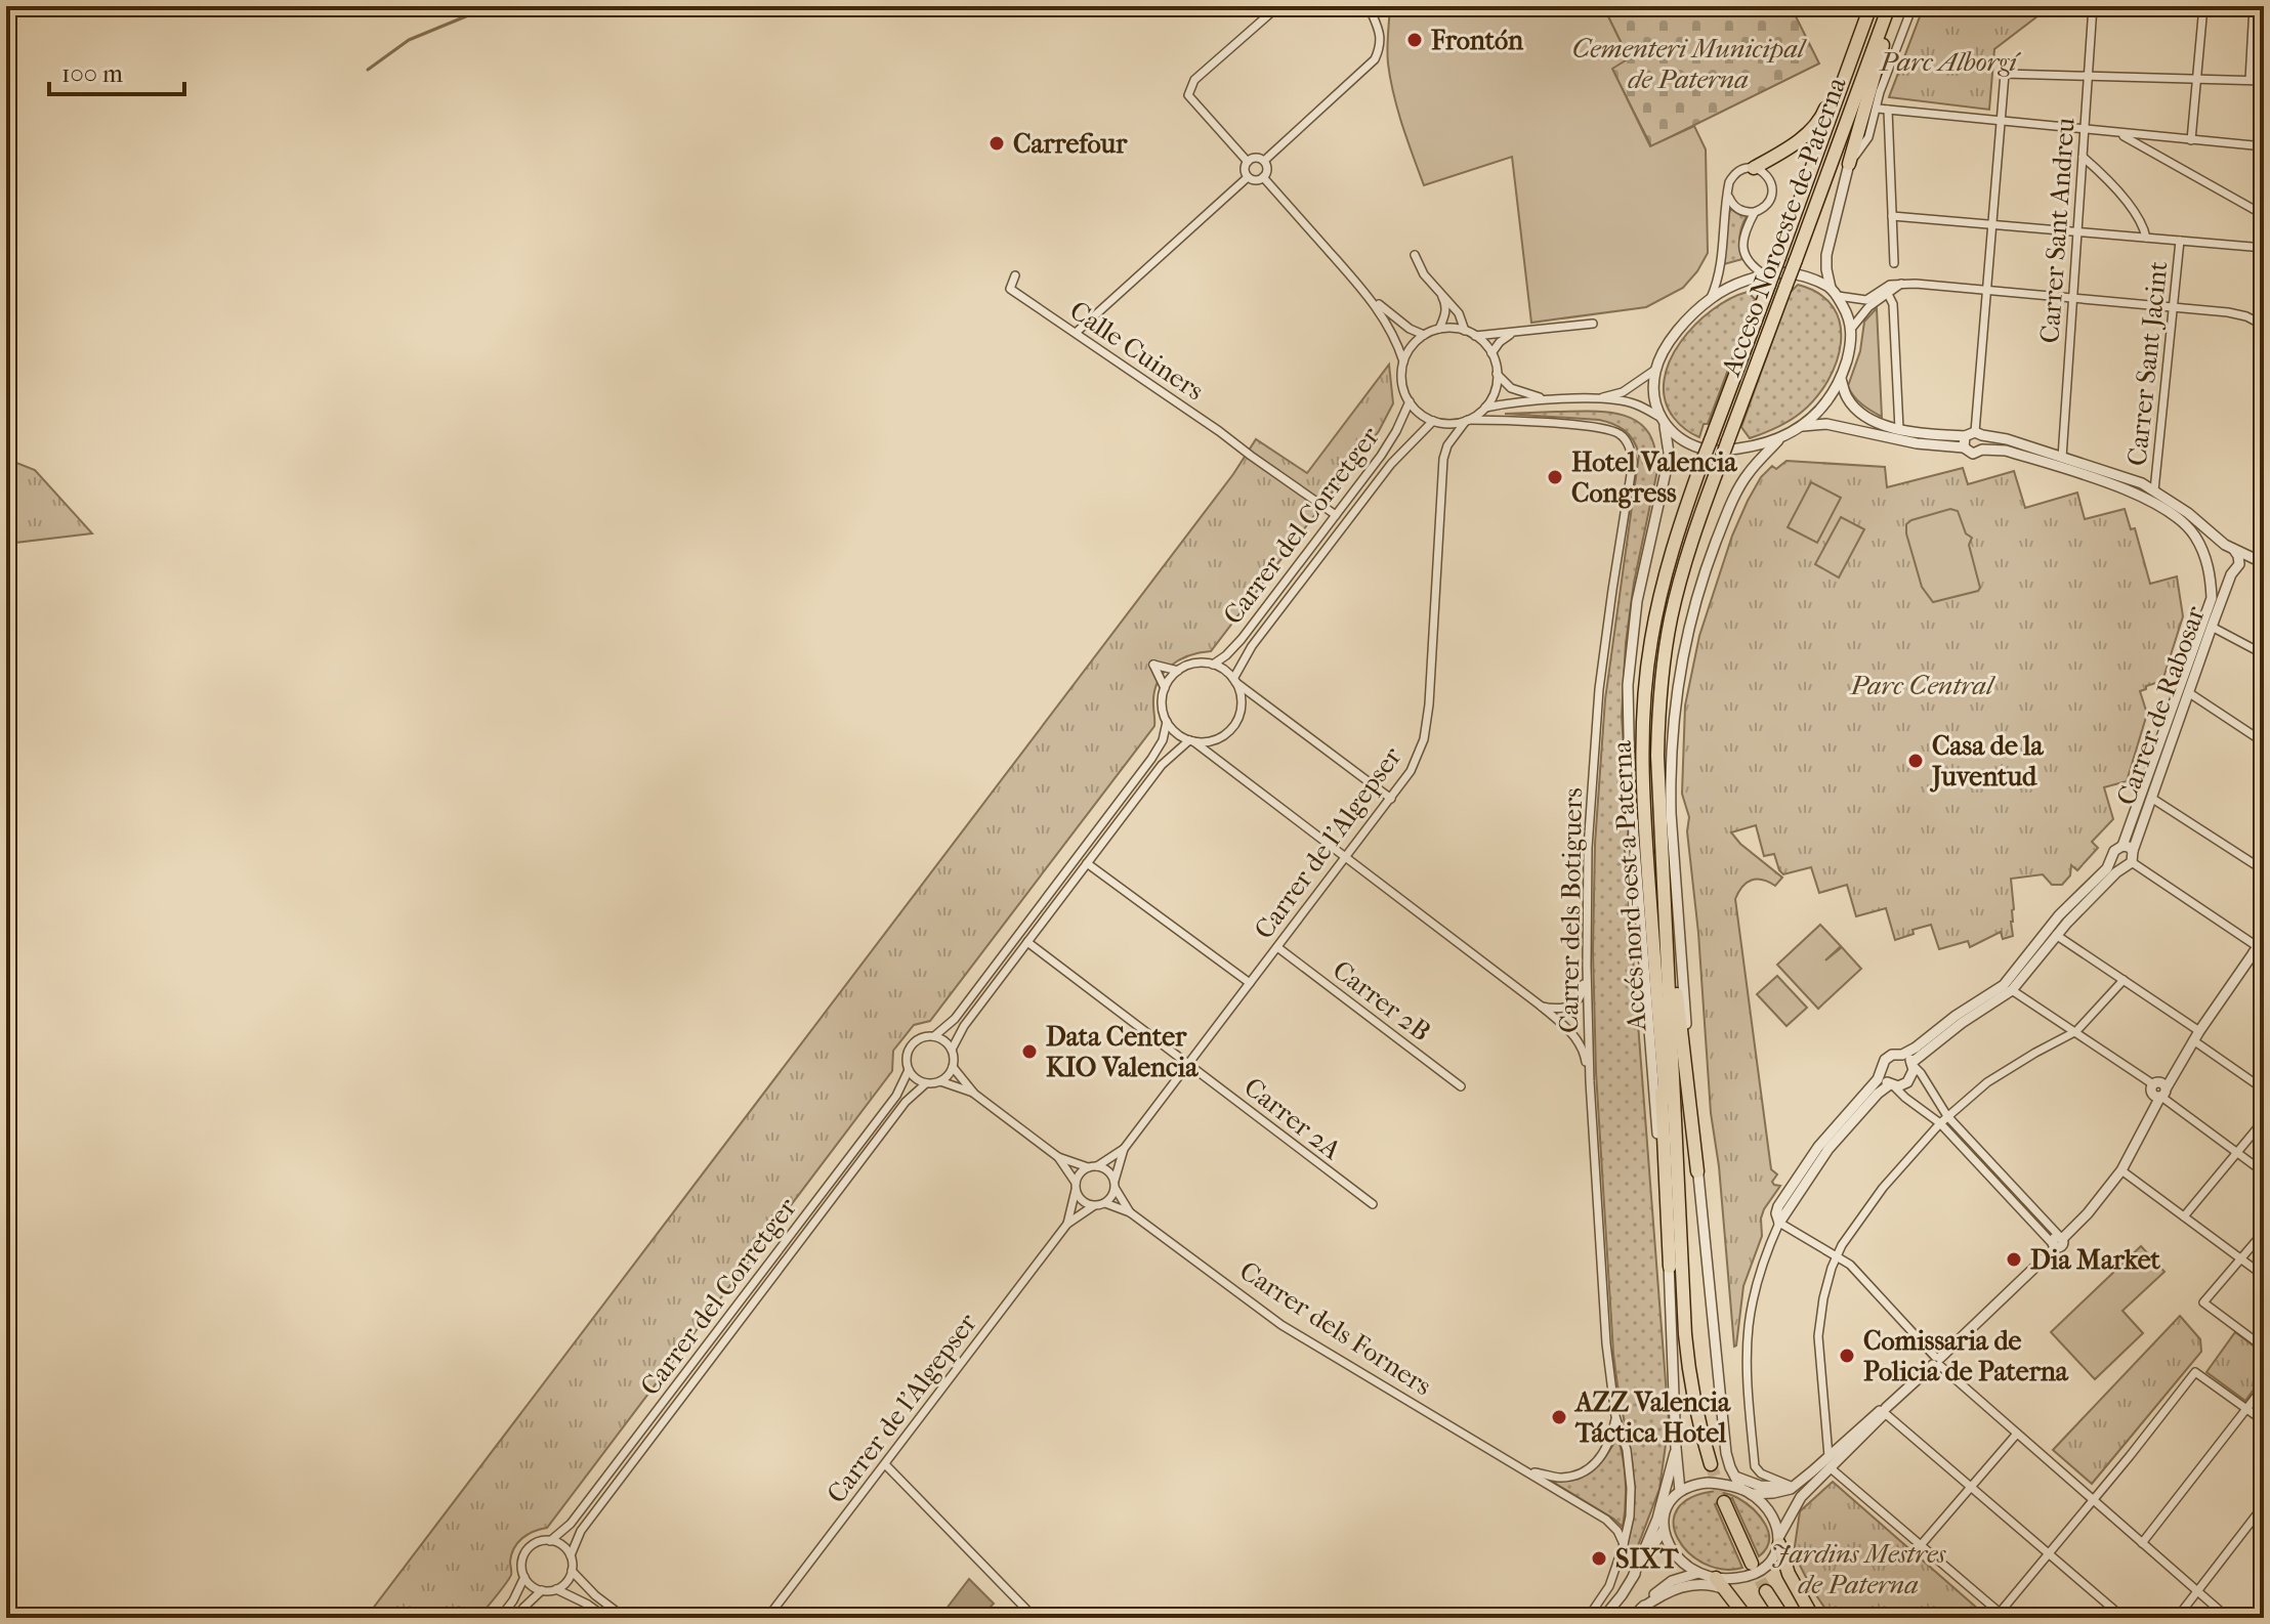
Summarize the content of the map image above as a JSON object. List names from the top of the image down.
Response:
{
  "streets": {
    "main road": ["Acceso Noroeste de Paterna", "Accés nord-oest a Paterna"],
    "street": [
      "Carrer Sant Andreu",
      "Calle Cuiners",
      "Carrer Sant Jacint",
      "Carrer del Corretger",
      "Carrer de Rabosar",
      "Carrer de l'Algepser",
      "Carrer dels Botiguers",
      "Carrer 2B",
      "Carrer 2A",
      "Carrer dels Forners"
    ]
  },
  "crossings": [
    ["Acceso Noroeste de Paterna", "Accés nord-oest a Paterna"],
    ["Calle Cuiners", "Carrer del Corretger"],
    ["Carrer del Corretger", "Carrer de l'Algepser"],
    ["Carrer del Corretger", "Carrer dels Botiguers"],
    ["Carrer de l'Algepser", "Carrer dels Botiguers"],
    ["Carrer de l'Algepser", "Carrer 2B"],
    ["Carrer de l'Algepser", "Carrer 2A"],
    ["Carrer dels Botiguers", "Carrer dels Forners"]
  ],
  "parks": [
    "Cementeri Municipal de Paterna",
    "Parc Alborgí",
    "Parc Central",
    "Jardins Mestres de Paterna"
  ],
  "places": [
    "Frontón",
    "Carrefour",
    "Hotel Valencia Congress",
    "Casa de la Juventud",
    "Data Center KIO Valencia",
    "Dia Market",
    "Comissaria de Policia de Paterna",
    "AZZ Valencia Táctica Hotel",
    "SIXT"
  ],
  "scale_bar": "100 m"
}
